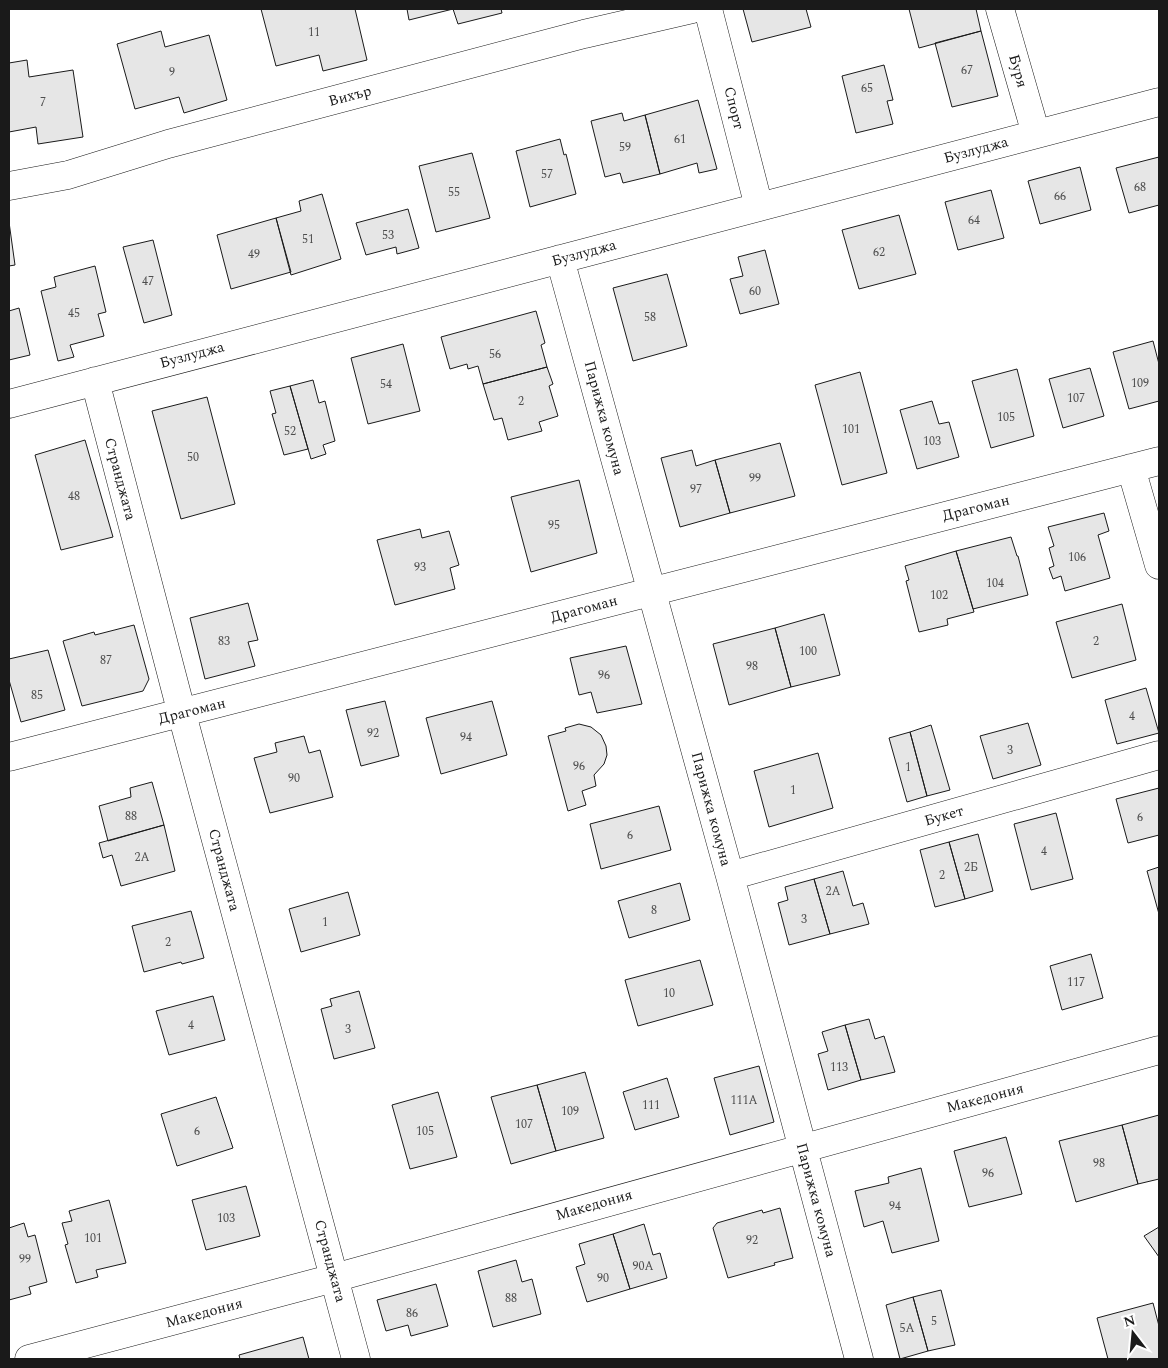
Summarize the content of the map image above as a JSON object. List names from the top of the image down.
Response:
{
  "streets": {
    "street": [
      "Буря",
      "Вихър",
      "Спорт",
      "Бузлуджа",
      "Парижка комуна",
      "Странджата",
      "Драгоман",
      "Букет",
      "Македония"
    ]
  },
  "crossings": [
    ["Буря", "Бузлуджа"],
    ["Спорт", "Бузлуджа"],
    ["Бузлуджа", "Парижка комуна"],
    ["Бузлуджа", "Странджата"],
    ["Парижка комуна", "Драгоман"],
    ["Парижка комуна", "Букет"],
    ["Парижка комуна", "Македония"],
    ["Странджата", "Драгоман"],
    ["Странджата", "Македония"]
  ],
  "house_numbers": [
    "11",
    "67",
    "9",
    "65",
    "7",
    "61",
    "59",
    "57",
    "68",
    "55",
    "66",
    "64",
    "53",
    "51",
    "62",
    "49",
    "47",
    "60",
    "45",
    "58",
    "56",
    "109",
    "54",
    "107",
    "2",
    "105",
    "101",
    "52",
    "103",
    "50",
    "99",
    "97",
    "48",
    "95",
    "106",
    "93",
    "104",
    "102",
    "83",
    "2",
    "100",
    "87",
    "98",
    "96",
    "85",
    "4",
    "92",
    "94",
    "3",
    "96",
    "1",
    "90",
    "1",
    "88",
    "6",
    "6",
    "4",
    "2А",
    "2Б",
    "2",
    "2А",
    "8",
    "3",
    "1",
    "2",
    "117",
    "10",
    "4",
    "3",
    "113",
    "111А",
    "111",
    "109",
    "107",
    "6",
    "105",
    "98",
    "96",
    "94",
    "103",
    "101",
    "92",
    "99",
    "90А",
    "90",
    "88",
    "86",
    "5",
    "5А"
  ],
  "north": "top"
}
